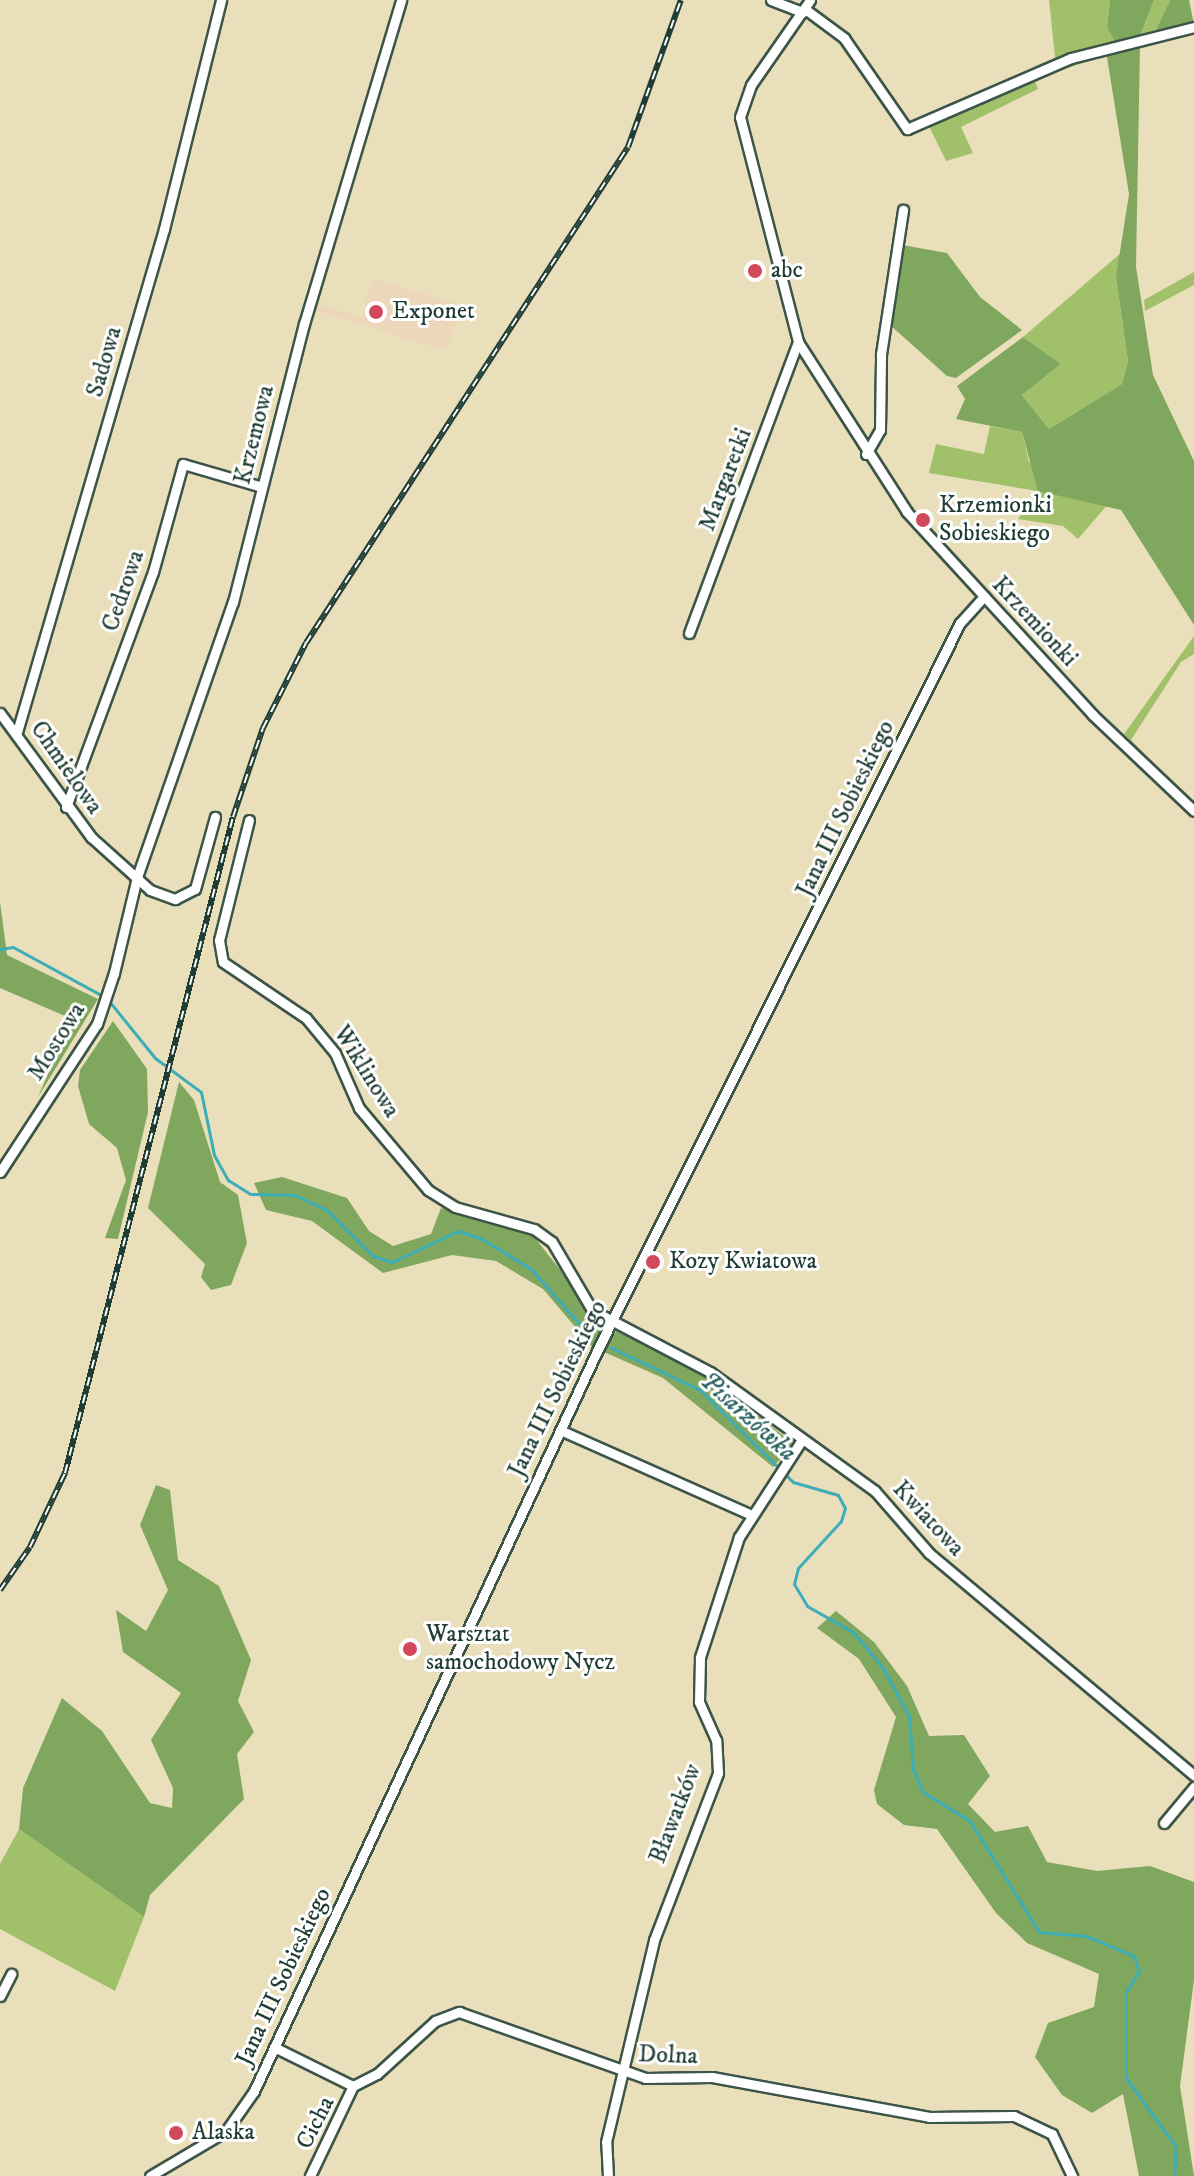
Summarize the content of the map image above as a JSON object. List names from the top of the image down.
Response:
{
  "streets": {
    "street": [
      "Sadowa",
      "Krzemowa",
      "Margaretki",
      "Cedrowa",
      "Krzemionki",
      "Chmielowa",
      "Jana III Sobieskiego",
      "Mostowa",
      "Wiklinowa",
      "Kwiatowa",
      "Bławatków",
      "Dolna",
      "Cicha"
    ]
  },
  "crossings": [
    ["Sadowa", "Chmielowa"],
    ["Krzemowa", "Cedrowa"],
    ["Krzemowa", "Chmielowa"],
    ["Krzemowa", "Mostowa"],
    ["Margaretki", "Krzemionki"],
    ["Cedrowa", "Chmielowa"],
    ["Krzemionki", "Jana III Sobieskiego"],
    ["Chmielowa", "Mostowa"],
    ["Jana III Sobieskiego", "Wiklinowa"],
    ["Jana III Sobieskiego", "Kwiatowa"],
    ["Wiklinowa", "Kwiatowa"],
    ["Kwiatowa", "Bławatków"],
    ["Bławatków", "Dolna"],
    ["Dolna", "Cicha"]
  ],
  "water": ["Pisarzówka"],
  "places": [
    "abc",
    "Exponet",
    "Krzemionki Sobieskiego",
    "Kozy Kwiatowa",
    "Warsztat samochodowy Nycz",
    "Alaska"
  ]
}
